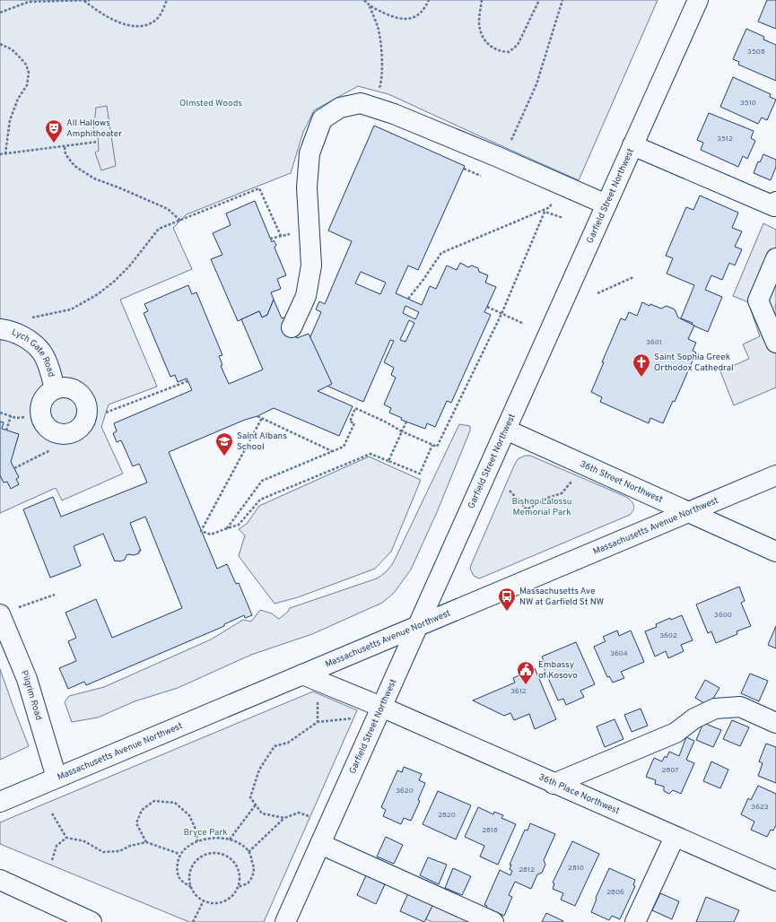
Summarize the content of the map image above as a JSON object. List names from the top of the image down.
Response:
{
  "streets": {
    "main road": [
      "Garfield Street Northwest",
      "Lych Gate Road",
      "36th Street Northwest",
      "Massachusetts Avenue Northwest",
      "Pilgrim Road",
      "36th Place Northwest"
    ]
  },
  "crossings": [
    ["Garfield Street Northwest", "36th Street Northwest"],
    ["Garfield Street Northwest", "Massachusetts Avenue Northwest"],
    ["Garfield Street Northwest", "36th Place Northwest"],
    ["36th Street Northwest", "Massachusetts Avenue Northwest"],
    ["Massachusetts Avenue Northwest", "Pilgrim Road"],
    ["Massachusetts Avenue Northwest", "36th Place Northwest"]
  ],
  "parks": ["Olmsted Woods", "Bishop Lalossu Memorial Park", "Bryce Park"],
  "places": {
    "theatre": ["All Hallows Amphitheater"],
    "church": ["Saint Sophia Greek Orthodox Cathedral"],
    "school or university": ["Saint Albans School"],
    "bus stop": ["Massachusetts Ave NW at Garfield St NW"],
    "public building": ["Embassy of Kosovo"]
  },
  "house_numbers": [
    "3508",
    "3510",
    "3512",
    "3601",
    "3600",
    "3602",
    "3604",
    "3612",
    "2807",
    "3620",
    "3623",
    "2820",
    "2818",
    "2810",
    "2812",
    "2806"
  ]
}
